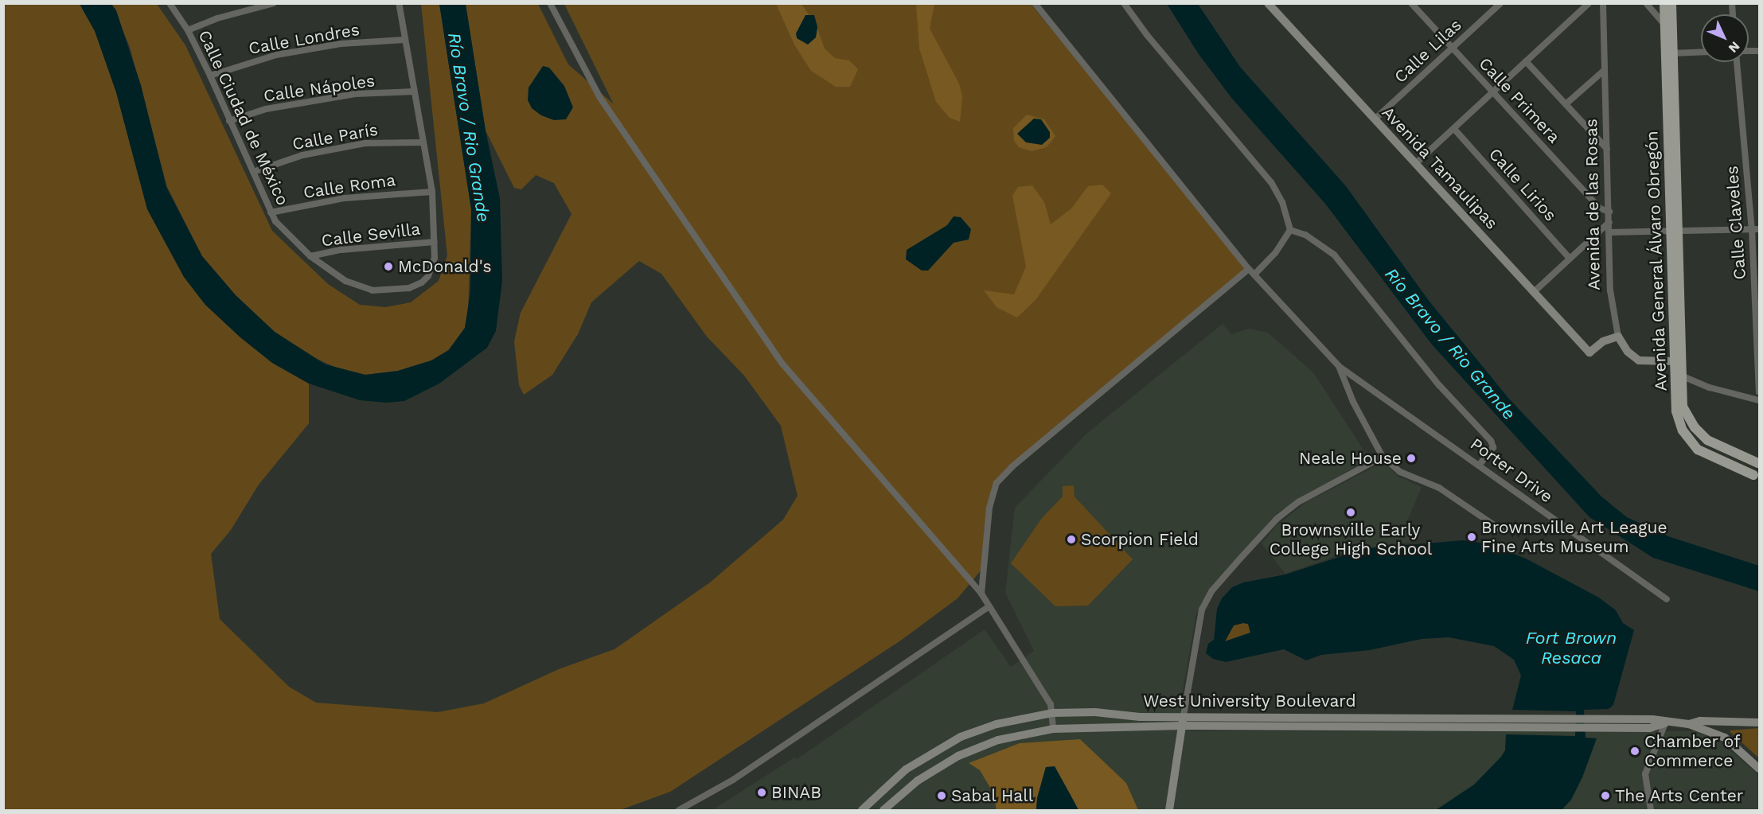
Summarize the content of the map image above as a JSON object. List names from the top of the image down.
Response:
{
  "streets": {
    "main road": [
      "Avenida Tamaulipas",
      "Avenida de las Rosas",
      "Avenida General Álvaro Obregón",
      "West University Boulevard"
    ],
    "street": [
      "Calle Londres",
      "Calle Lilas",
      "Calle Nápoles",
      "Calle Primera",
      "Calle Ciudad de México",
      "Calle París",
      "Calle Lirios",
      "Calle Roma",
      "Calle Claveles",
      "Calle Sevilla",
      "Porter Drive"
    ]
  },
  "crossings": [
    ["Calle Londres", "Calle Ciudad de México"],
    ["Calle Lilas", "Calle Primera"],
    ["Calle Lilas", "Avenida Tamaulipas"],
    ["Calle Nápoles", "Calle Ciudad de México"],
    ["Calle Primera", "Avenida de las Rosas"],
    ["Calle Ciudad de México", "Calle París"],
    ["Calle Ciudad de México", "Calle Roma"],
    ["Calle Ciudad de México", "Calle Sevilla"],
    ["Avenida Tamaulipas", "Avenida de las Rosas"],
    ["Avenida de las Rosas", "Avenida General Álvaro Obregón"]
  ],
  "water": ["Río Bravo / Rio Grande", "Fort Brown Resaca"],
  "places": [
    "McDonald's",
    "Neale House",
    "Brownsville Early College High School",
    "Brownsville Art League Fine Arts Museum",
    "Scorpion Field",
    "Chamber of Commerce",
    "BINAB",
    "Sabal Hall",
    "The Arts Center"
  ],
  "north": "bottom right"
}
